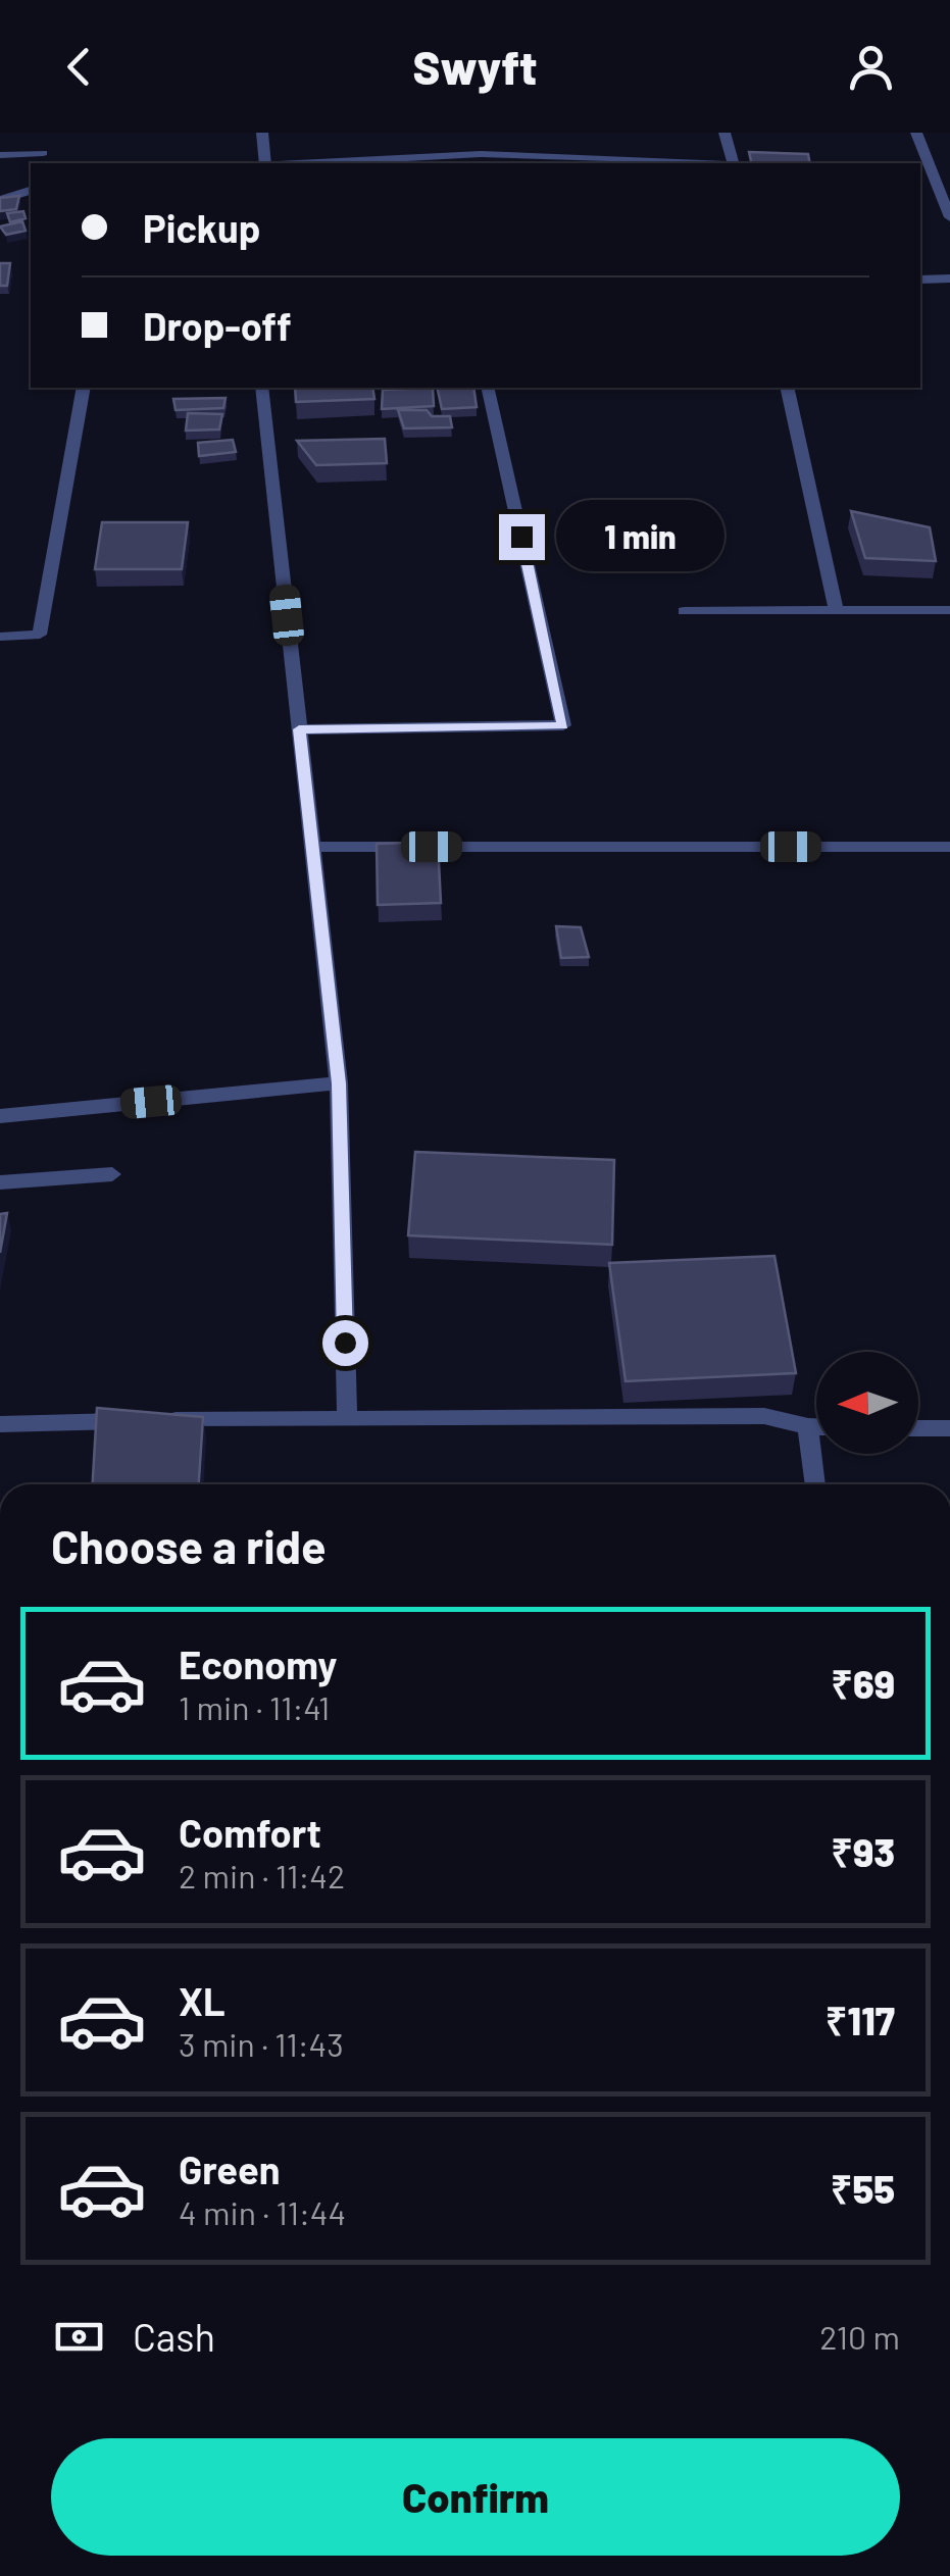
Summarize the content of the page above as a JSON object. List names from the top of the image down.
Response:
{
  "north": "left",
  "page": {
    "header": "Swyft",
    "banner": ["Pickup", "Drop-off"],
    "bubble": "1 min",
    "heading": "Choose a ride",
    "list": [
      {
        "name": "Economy",
        "note": "1 min · 11:41",
        "value": "₹69"
      },
      {
        "name": "Comfort",
        "note": "2 min · 11:42",
        "value": "₹93"
      },
      {
        "name": "XL",
        "note": "3 min · 11:43",
        "value": "₹117"
      },
      {
        "name": "Green",
        "note": "4 min · 11:44",
        "value": "₹55"
      }
    ],
    "pay": ["Cash", "210 m"],
    "buttons": "Confirm"
  }
}
